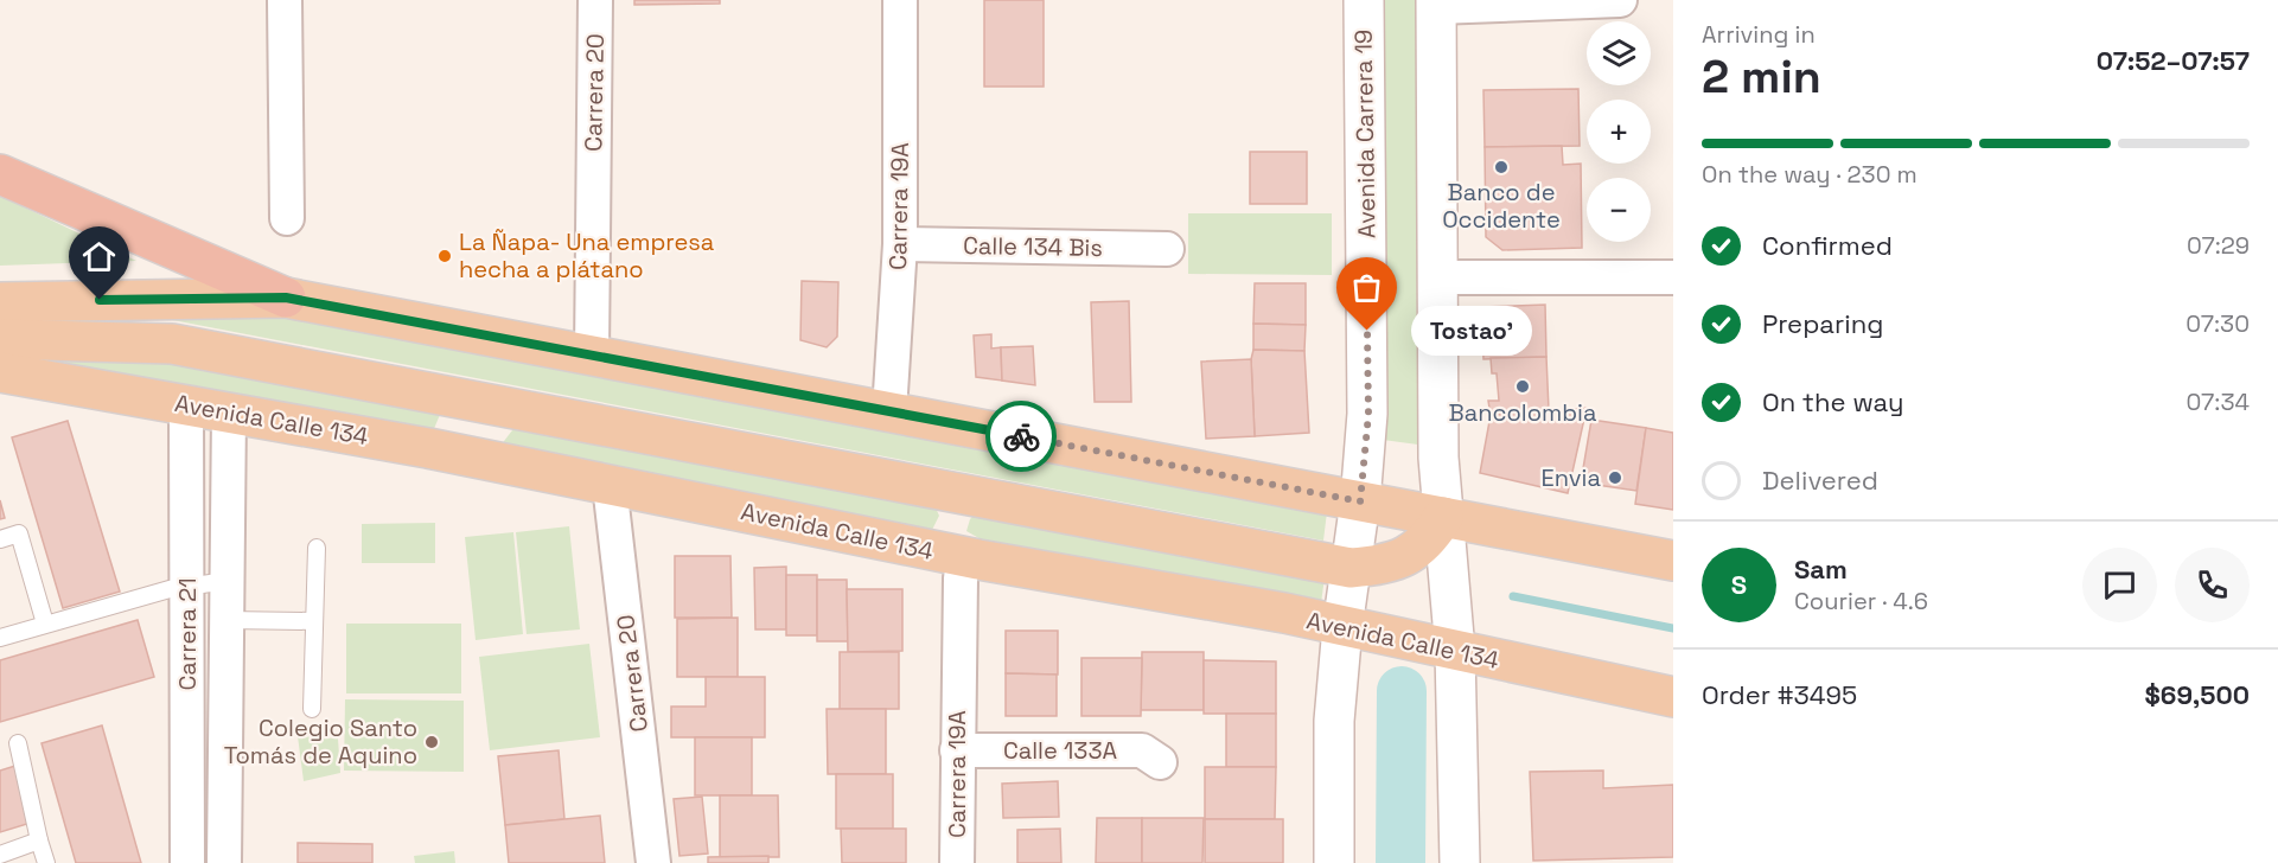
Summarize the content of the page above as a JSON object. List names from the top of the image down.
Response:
{
  "streets": {
    "main road": ["Avenida Carrera 19", "Avenida Calle 134"],
    "street": [
      "Carrera 20",
      "Carrera 19A",
      "Calle 134 Bis",
      "Carrera 21",
      "Calle 133A"
    ]
  },
  "crossings": [
    ["Carrera 20", "Avenida Calle 134"],
    ["Avenida Carrera 19", "Avenida Calle 134"],
    ["Carrera 19A", "Calle 134 Bis"],
    ["Carrera 19A", "Avenida Calle 134"],
    ["Carrera 19A", "Calle 133A"],
    ["Avenida Calle 134", "Carrera 21"]
  ],
  "places": [
    "Banco de Occidente",
    "La Ñapa- Una empresa hecha a plátano",
    "Tostao'",
    "Bancolombia",
    "Envia",
    "Colegio Santo Tomás de Aquino"
  ],
  "page": {
    "heading": ["2 min", "Arriving in", "07:52–07:57"],
    "panel": [
      "Sam",
      "Courier · 4.6",
      "Order #3495",
      "$69,500"
    ],
    "map_buttons": ["+", "−"],
    "bar": "On the way · 230 m",
    "list": [
      ["Confirmed", "07:29"],
      ["Preparing", "07:30"],
      ["On the way", "07:34"],
      "Delivered"
    ],
    "bubble": "Tostao'",
    "round": "S"
  }
}
